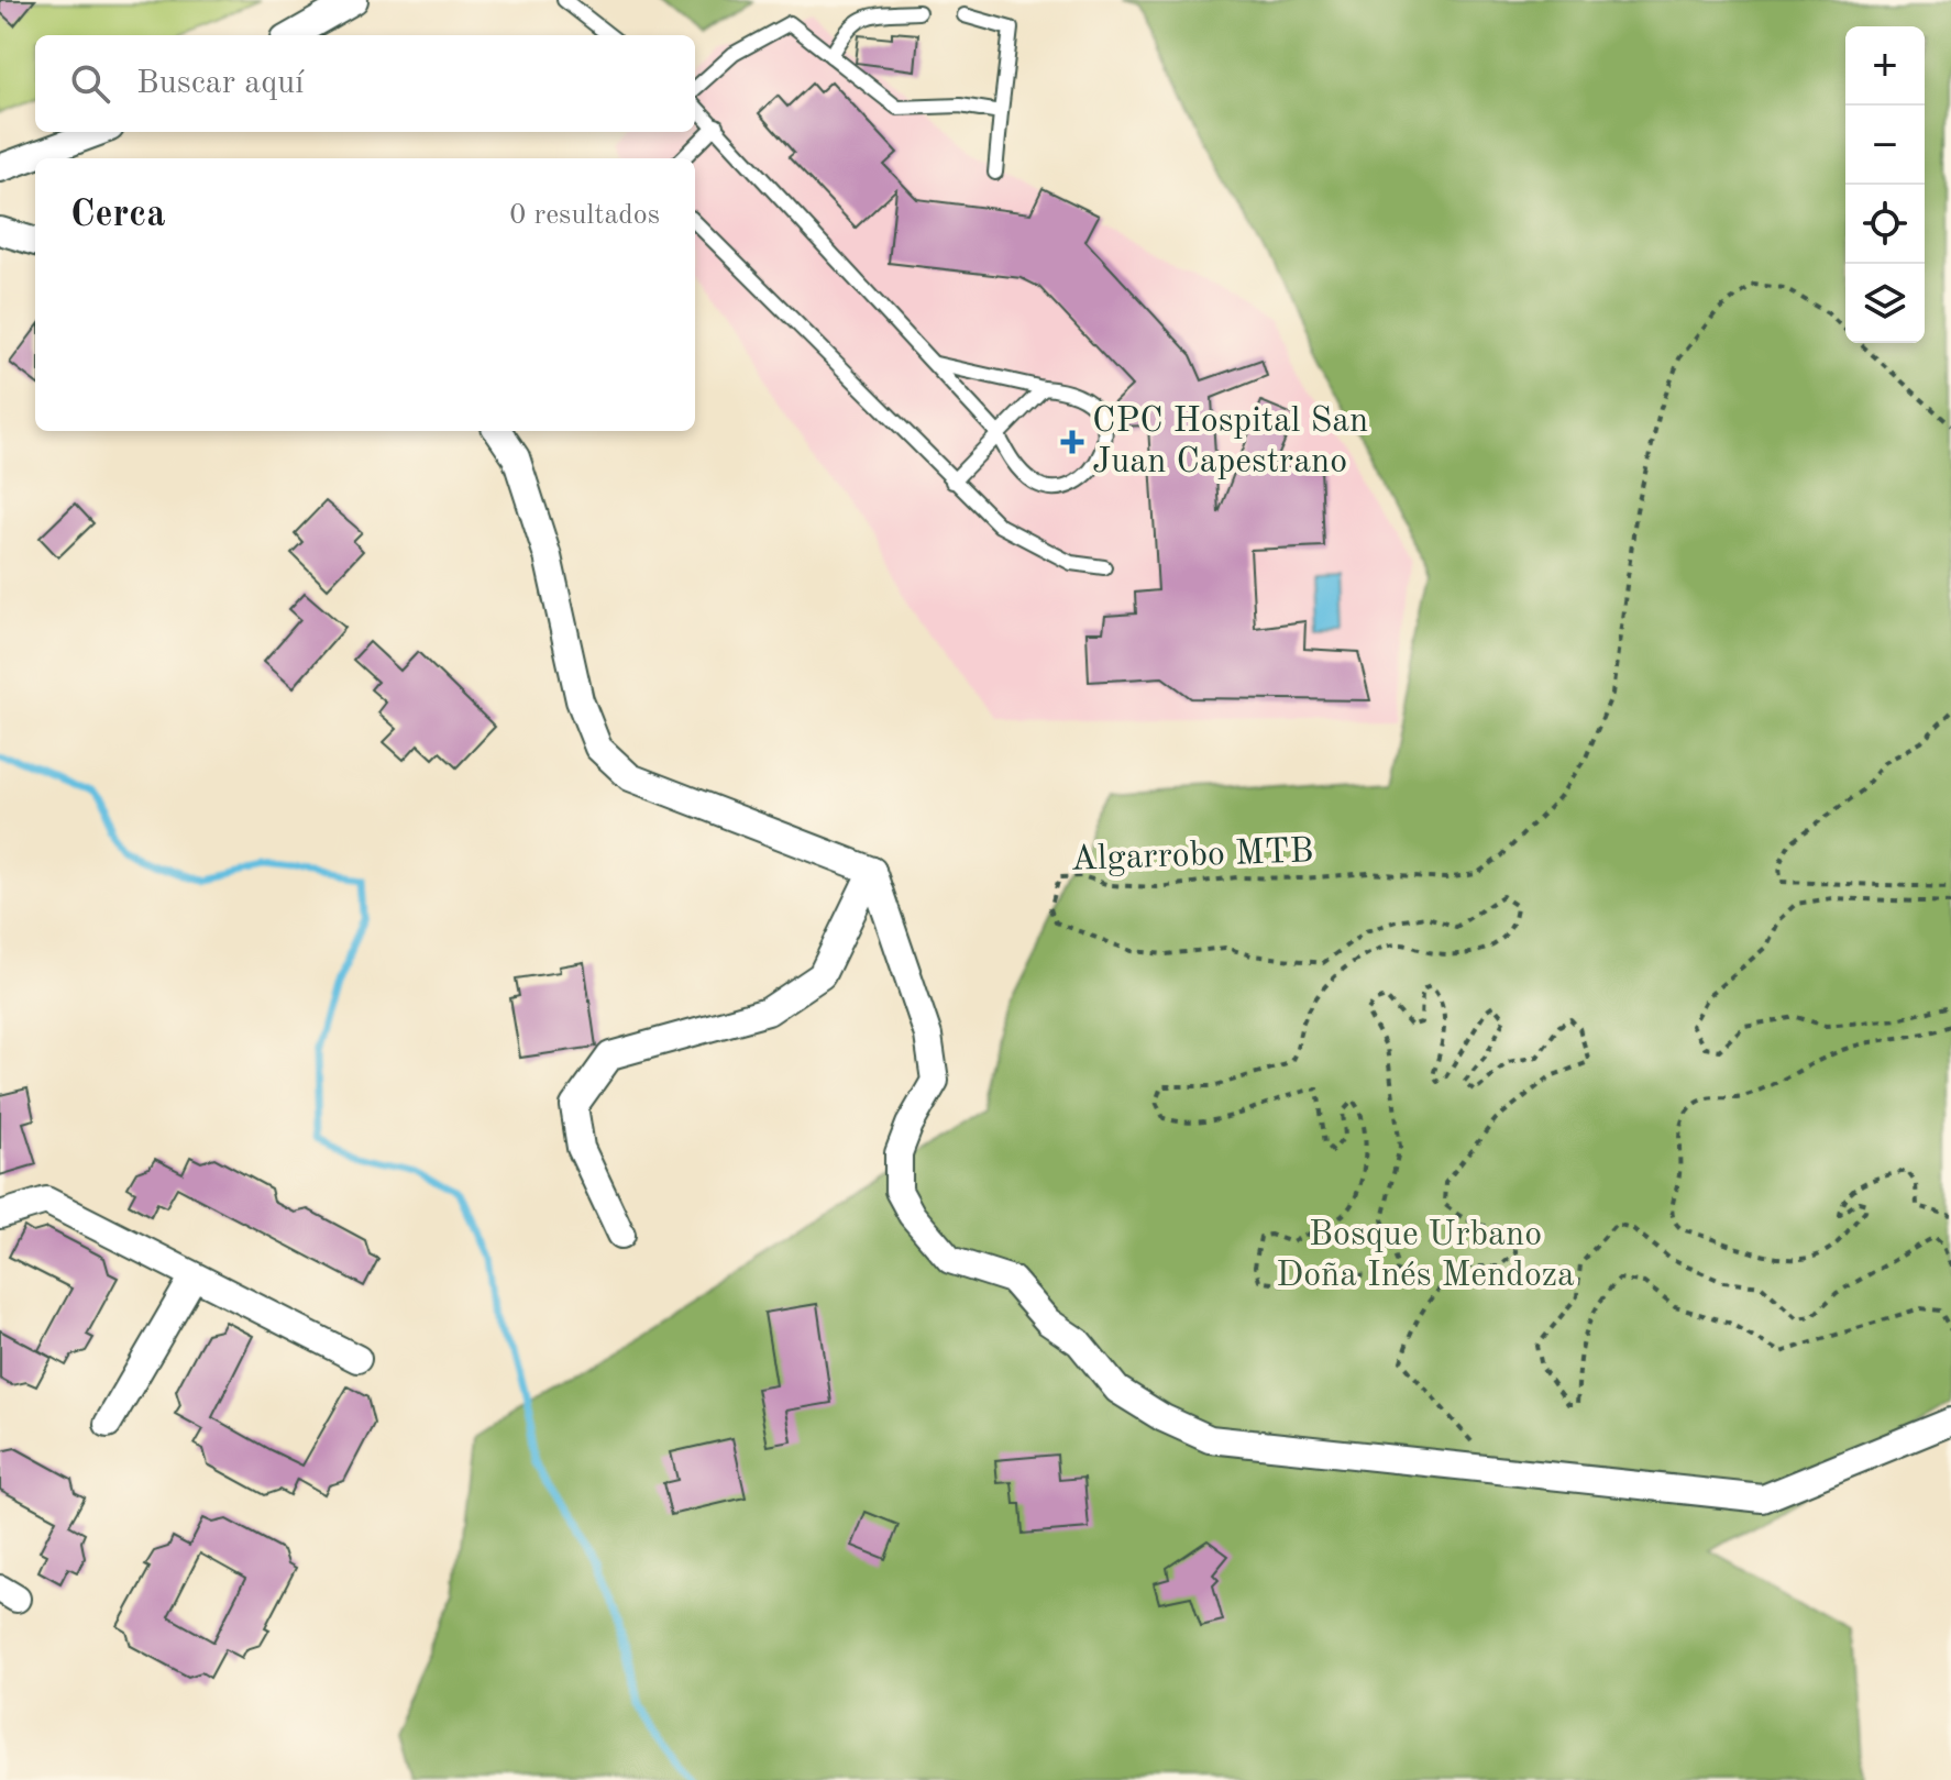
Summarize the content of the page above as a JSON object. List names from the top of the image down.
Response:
{
  "streets": {
    "path": ["Algarrobo MTB"]
  },
  "parks": ["Bosque Urbano Doña Inés Mendoza"],
  "places": {
    "health": ["CPC Hospital San Juan Capestrano"]
  },
  "page": {
    "map_buttons": ["+", "−"],
    "search": "Buscar aquí",
    "heading": ["Cerca", "0 resultados"]
  }
}
